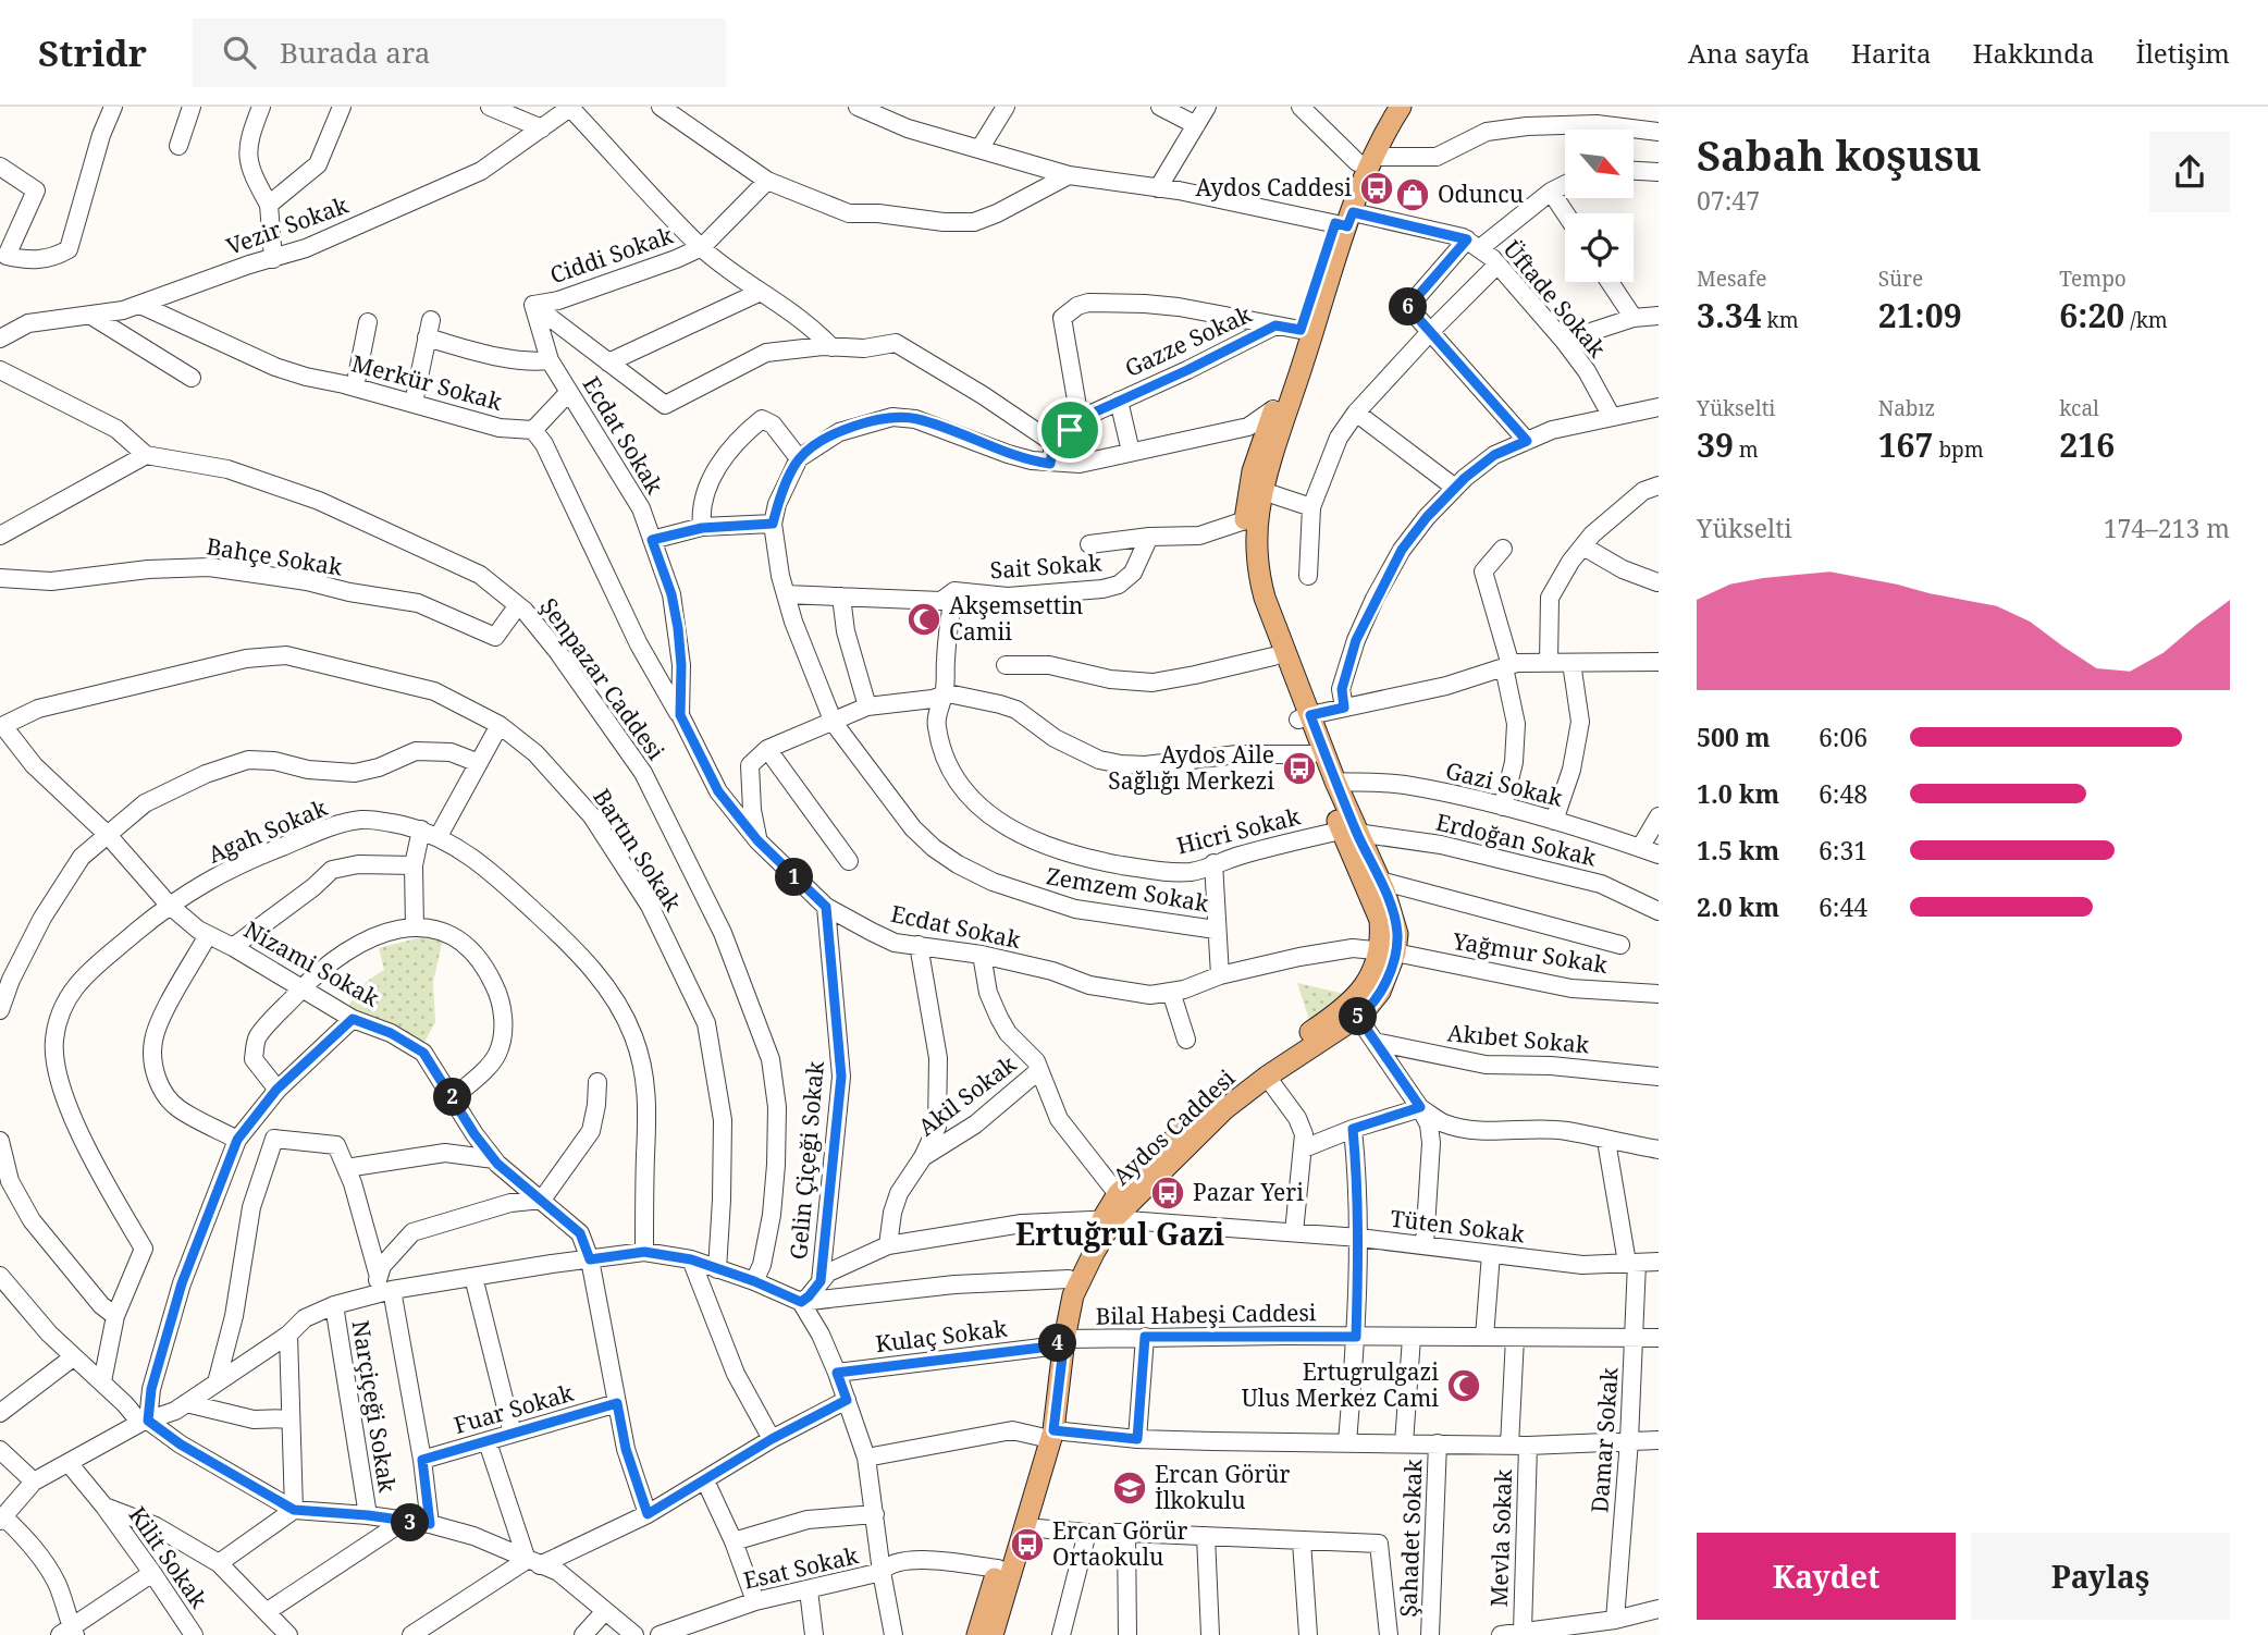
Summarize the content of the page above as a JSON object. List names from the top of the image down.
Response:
{
  "streets": {
    "main road": ["Aydos Caddesi"],
    "street": [
      "Vezir Sokak",
      "Ciddi Sokak",
      "Üftade Sokak",
      "Gazze Sokak",
      "Merkür Sokak",
      "Ecdat Sokak",
      "Bahçe Sokak",
      "Sait Sokak",
      "Şenpazar Caddesi",
      "Gazi Sokak",
      "Agah Sokak",
      "Hicri Sokak",
      "Erdoğan Sokak",
      "Bartın Sokak",
      "Zemzem Sokak",
      "Yağmur Sokak",
      "Nizami Sokak",
      "Akıbet Sokak",
      "Akil Sokak",
      "Gelin Çiçeği Sokak",
      "Tüten Sokak",
      "Bilal Habeşi Caddesi",
      "Kulaç Sokak",
      "Narçiçeği Sokak",
      "Fuar Sokak",
      "Damar Sokak",
      "Şahadet Sokak",
      "Mevla Sokak",
      "Kilit Sokak",
      "Esat Sokak"
    ]
  },
  "crossings": [
    ["Vezir Sokak", "Merkür Sokak"],
    ["Ciddi Sokak", "Ecdat Sokak"],
    ["Üftade Sokak", "Aydos Caddesi"],
    ["Ecdat Sokak", "Yağmur Sokak"],
    ["Ecdat Sokak", "Aydos Caddesi"],
    ["Ecdat Sokak", "Gelin Çiçeği Sokak"],
    ["Bahçe Sokak", "Şenpazar Caddesi"],
    ["Sait Sokak", "Hicri Sokak"],
    ["Sait Sokak", "Zemzem Sokak"],
    ["Gazi Sokak", "Aydos Caddesi"],
    ["Agah Sokak", "Nizami Sokak"],
    ["Hicri Sokak", "Erdoğan Sokak"],
    ["Hicri Sokak", "Aydos Caddesi"],
    ["Erdoğan Sokak", "Aydos Caddesi"],
    ["Bartın Sokak", "Nizami Sokak"],
    ["Yağmur Sokak", "Aydos Caddesi"],
    ["Nizami Sokak", "Fuar Sokak"],
    ["Aydos Caddesi", "Tüten Sokak"],
    ["Aydos Caddesi", "Bilal Habeşi Caddesi"],
    ["Aydos Caddesi", "Kulaç Sokak"],
    ["Aydos Caddesi", "Esat Sokak"],
    ["Gelin Çiçeği Sokak", "Tüten Sokak"],
    ["Tüten Sokak", "Damar Sokak"],
    ["Bilal Habeşi Caddesi", "Kulaç Sokak"],
    ["Bilal Habeşi Caddesi", "Damar Sokak"],
    ["Bilal Habeşi Caddesi", "Mevla Sokak"]
  ],
  "districts": ["Ertuğrul Gazi"],
  "places": {
    "bus stop": [
      "Aydos Caddesi",
      "Aydos Aile Sağlığı Merkezi",
      "Pazar Yeri",
      "Ercan Görür Ortaokulu"
    ],
    "shop": ["Oduncu"],
    "mosque": ["Akşemsettin Camii", "Ertugrulgazi Ulus Merkez Cami"],
    "school or university": ["Ercan Görür İlkokulu"]
  },
  "north": "bottom right",
  "page": {
    "header": "Stridr",
    "search": "Burada ara",
    "nav": [
      "Ana sayfa",
      "Harita",
      "Hakkında",
      "İletişim"
    ],
    "heading": ["Sabah koşusu", "07:47"],
    "stats": [
      ["Mesafe", "3.34 km"],
      ["Süre", "21:09"],
      ["Tempo", "6:20 /km"],
      ["Yükselti", "39 m"],
      ["Nabız", "167 bpm"],
      ["kcal", "216"]
    ],
    "pins": [
      "6",
      "1",
      "5",
      "2",
      "4",
      "3"
    ],
    "chart": ["Yükselti", "174–213 m"],
    "list": [
      {
        "name": "500 m",
        "note": "6:06"
      },
      {
        "name": "1.0 km",
        "note": "6:48"
      },
      {
        "name": "1.5 km",
        "note": "6:31"
      },
      {
        "name": "2.0 km",
        "note": "6:44"
      }
    ],
    "buttons": ["Kaydet", "Paylaş"]
  }
}
